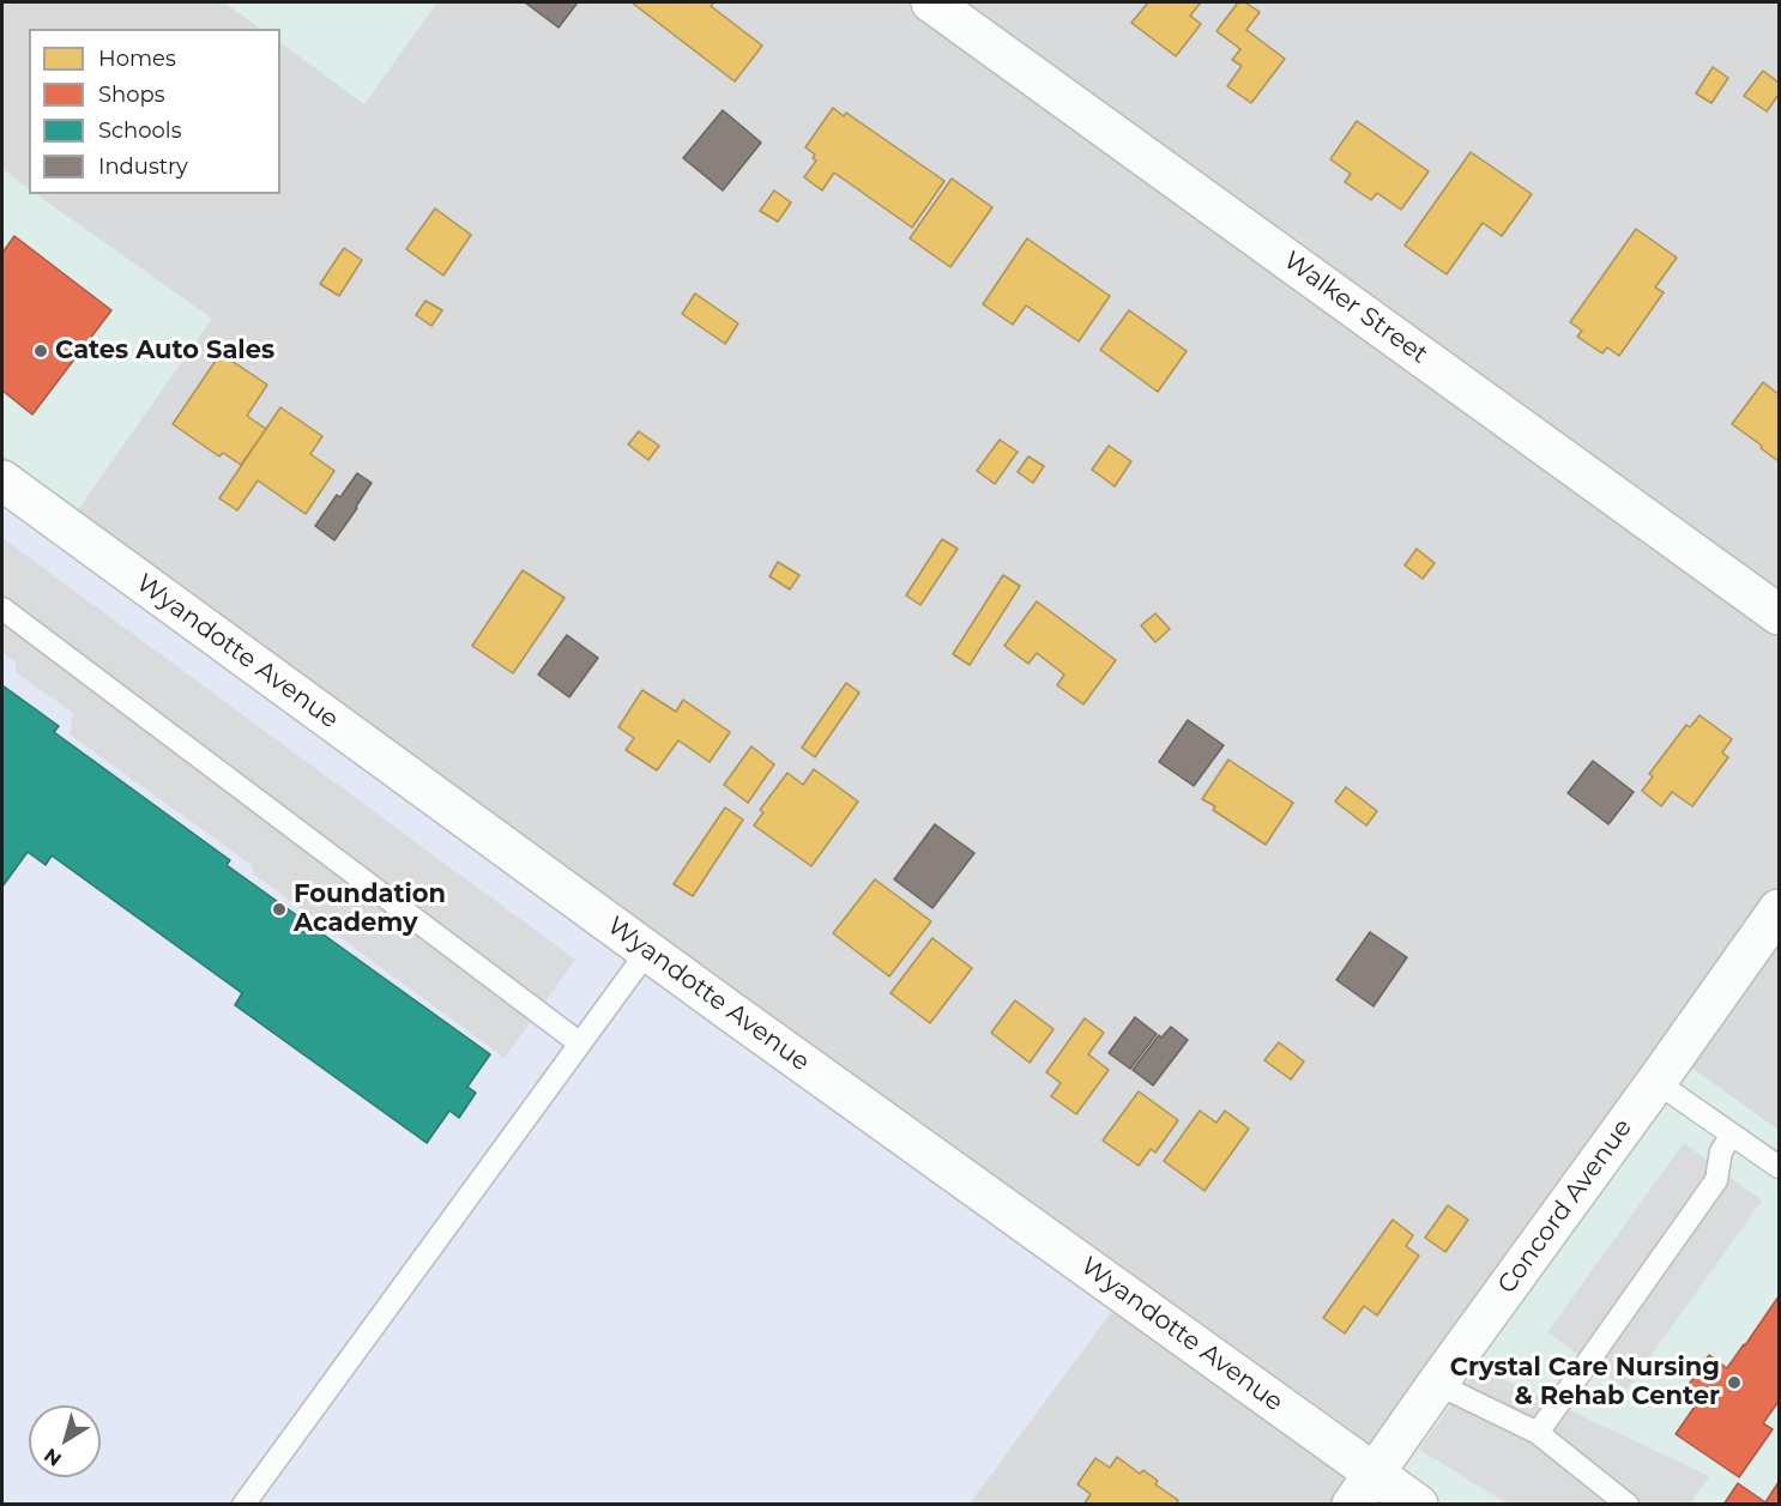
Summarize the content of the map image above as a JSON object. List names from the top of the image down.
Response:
{
  "streets": {
    "street": ["Walker Street", "Wyandotte Avenue", "Concord Avenue"]
  },
  "crossings": [
    ["Wyandotte Avenue", "Concord Avenue"]
  ],
  "places": ["Cates Auto Sales", "Foundation Academy", "Crystal Care Nursing & Rehab Center"],
  "legend": [
    "Homes",
    "Shops",
    "Schools",
    "Industry"
  ],
  "north": "bottom left"
}
